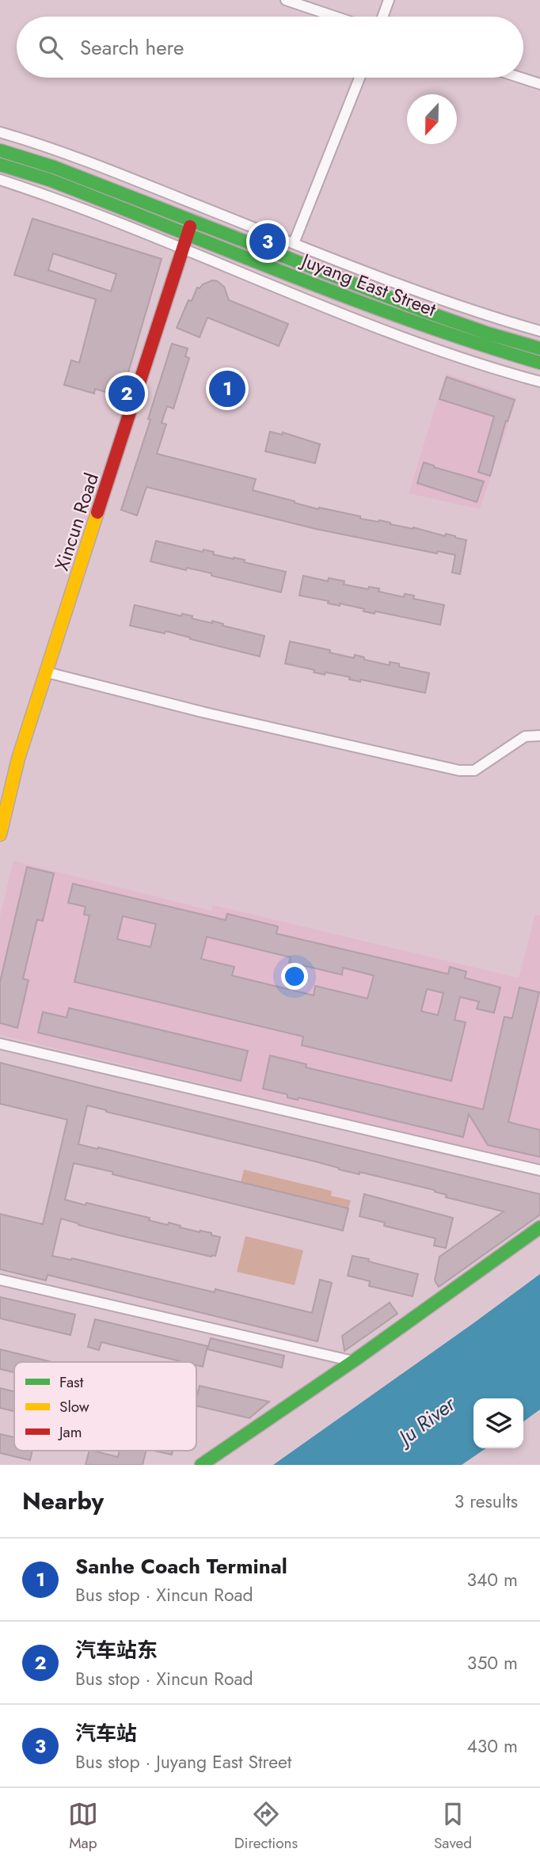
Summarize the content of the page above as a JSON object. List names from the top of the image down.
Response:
{
  "streets": {
    "main road": ["Juyang East Street", "Xincun Road"]
  },
  "crossings": [
    ["Juyang East Street", "Xincun Road"]
  ],
  "water": ["Ju River"],
  "legend": ["Fast", "Slow", "Jam"],
  "north": "bottom",
  "page": {
    "search": "Search here",
    "pins": ["3", "1", "2"],
    "heading": ["Nearby", "3 results"],
    "list": [
      {
        "mark": "1",
        "name": "Sanhe Coach Terminal",
        "note": "Bus stop · Xincun Road",
        "value": "340 m"
      },
      {
        "mark": "2",
        "name": "汽车站东",
        "note": "Bus stop · Xincun Road",
        "value": "350 m"
      },
      {
        "mark": "3",
        "name": "汽车站",
        "note": "Bus stop · Juyang East Street",
        "value": "430 m"
      }
    ],
    "nav": ["Map", "Directions", "Saved"]
  }
}
